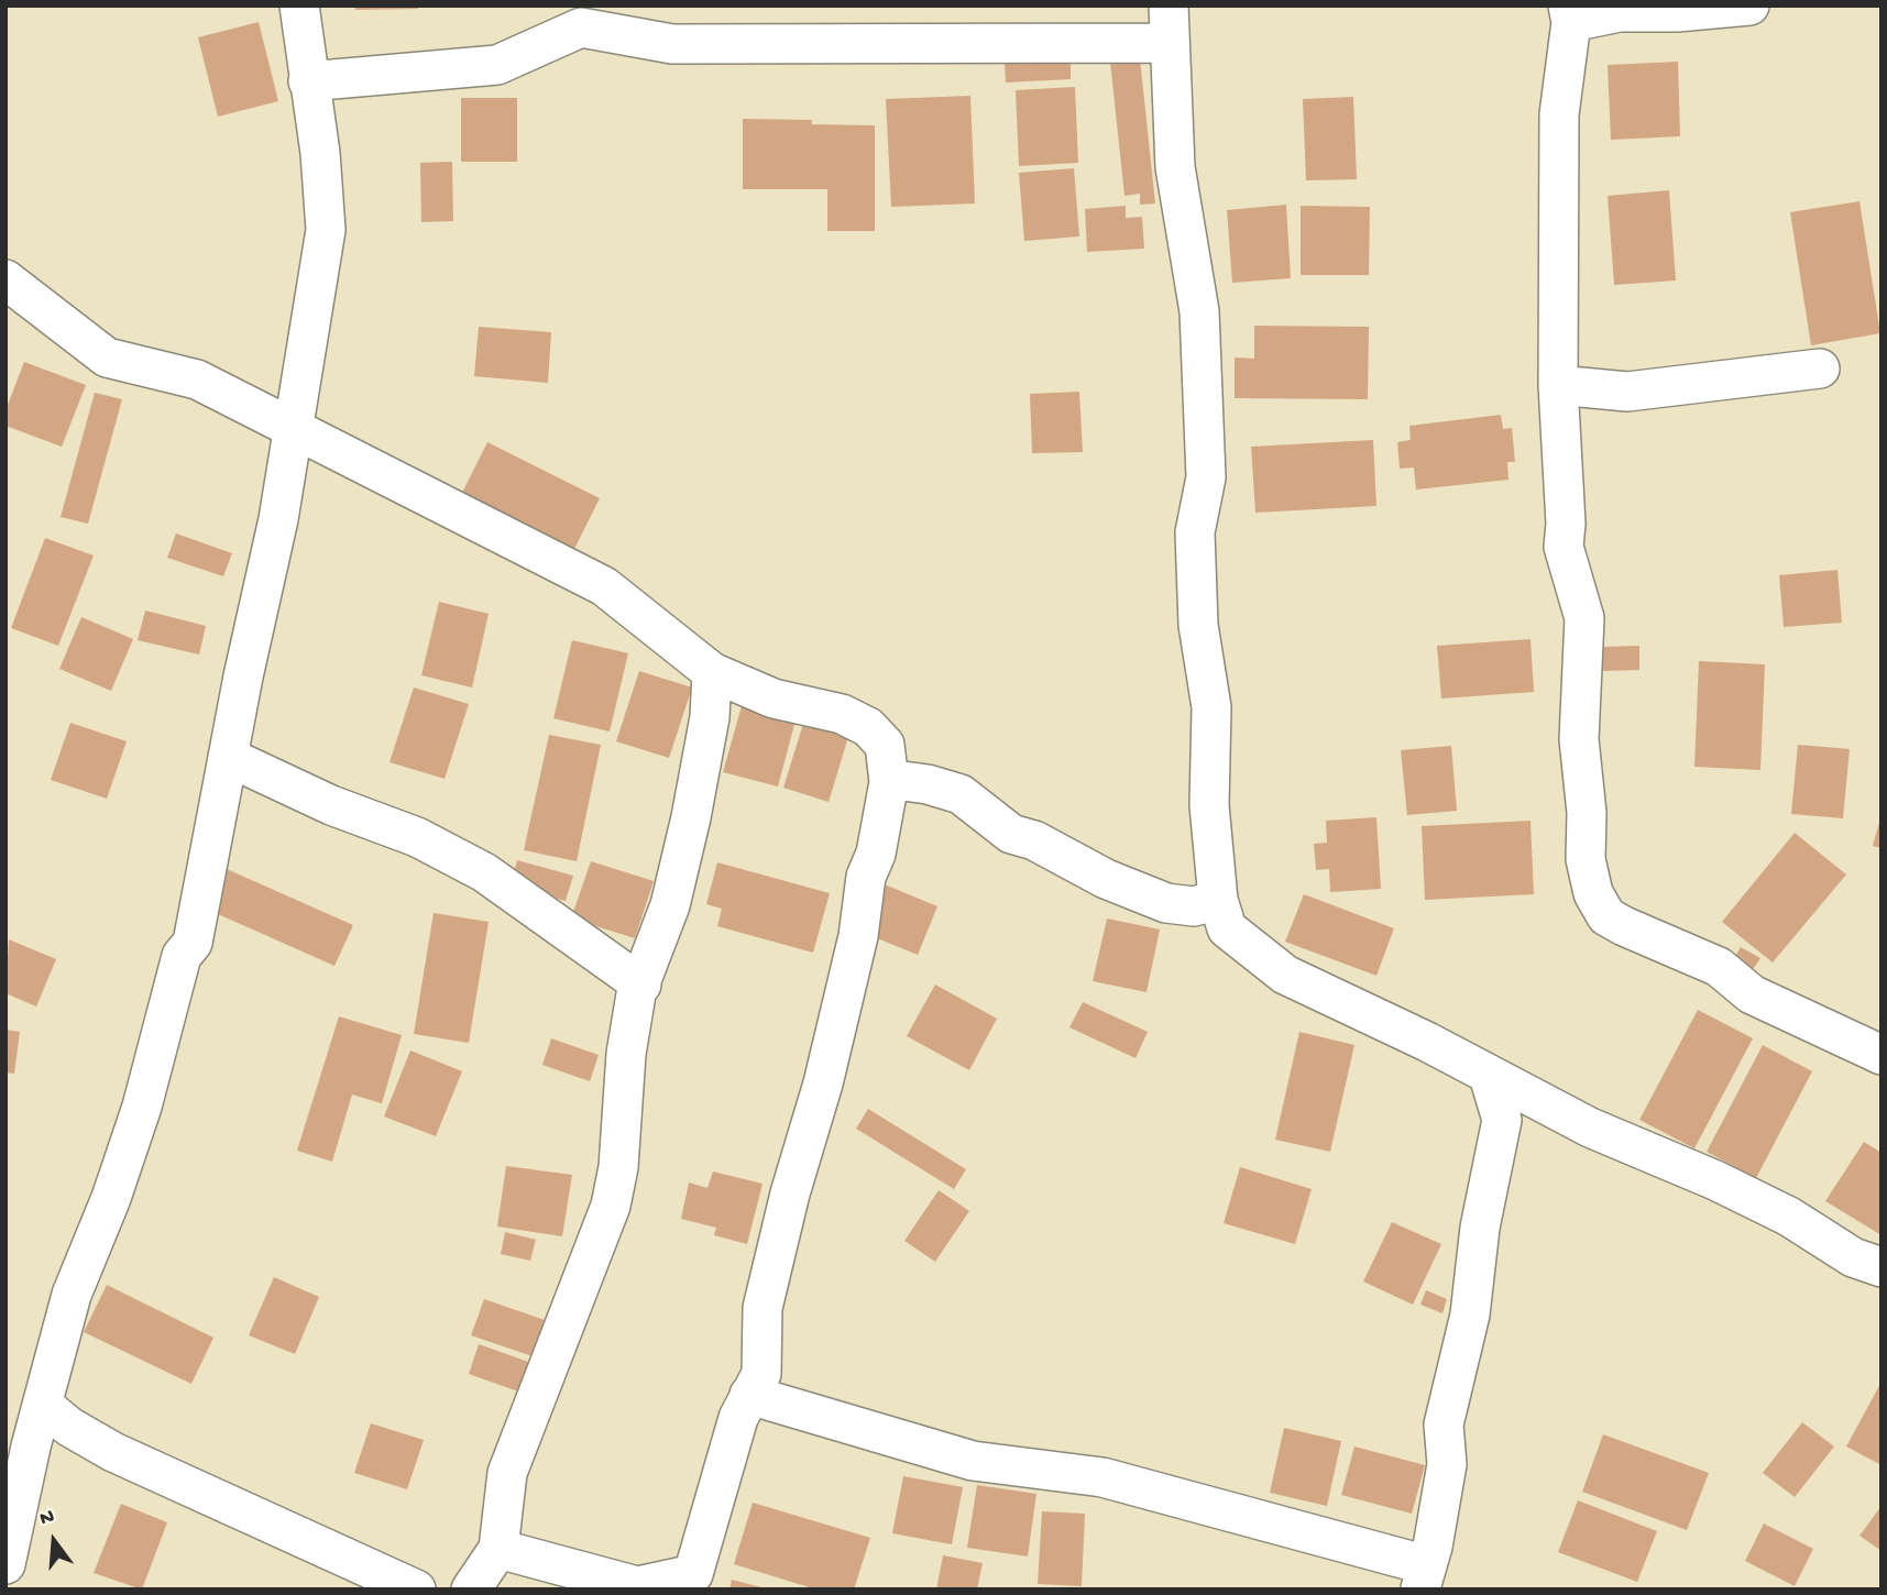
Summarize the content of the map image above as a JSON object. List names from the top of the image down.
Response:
{
  "north": "top"
}
